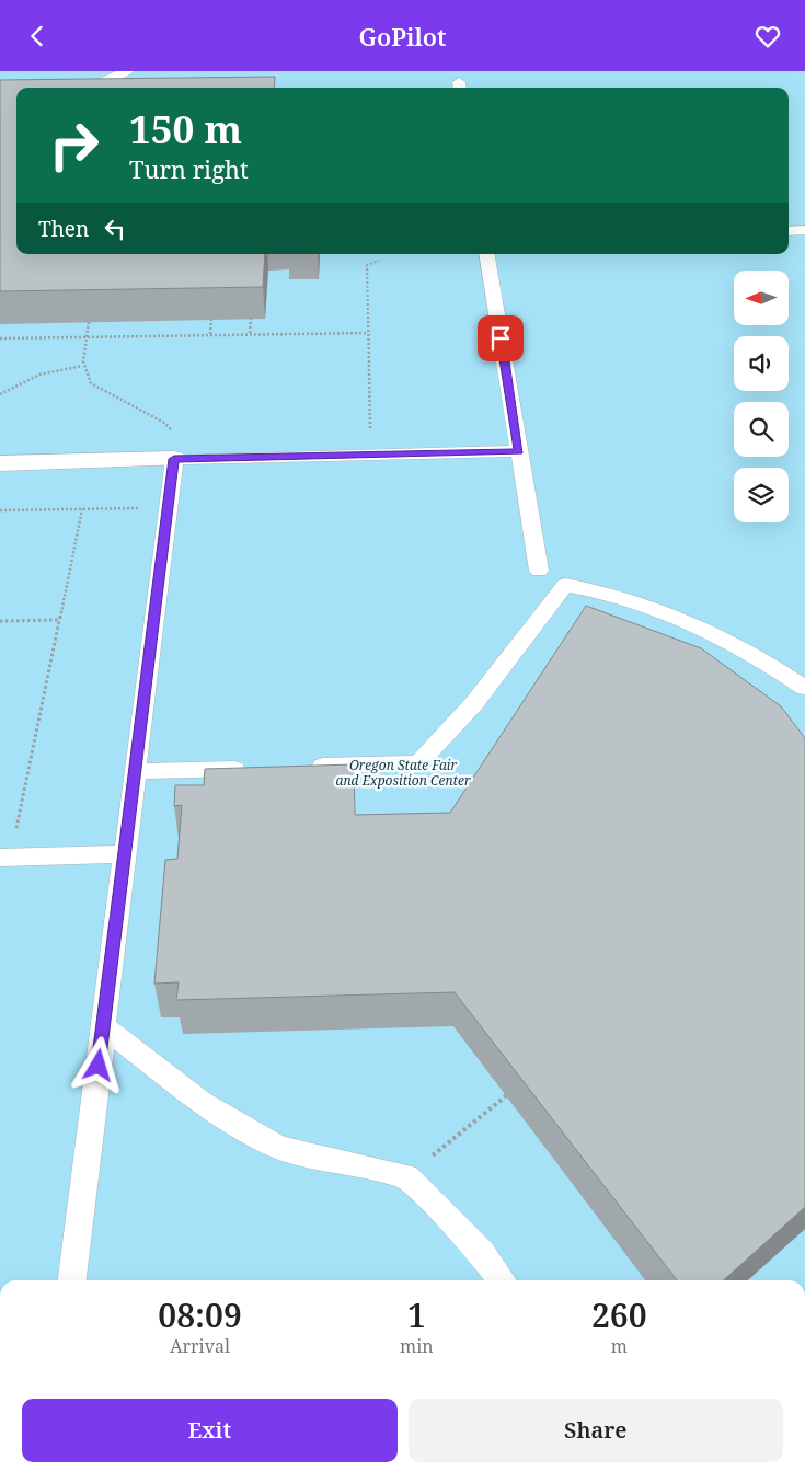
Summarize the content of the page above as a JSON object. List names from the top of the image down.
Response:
{
  "parks": ["Oregon State Fair and Exposition Center"],
  "north": "left",
  "page": {
    "header": "GoPilot",
    "turn": ["150 m", "Turn right"],
    "then": "Then",
    "eta": [
      "08:09",
      "Arrival",
      "1",
      "min",
      "260",
      "m"
    ],
    "buttons": ["Exit", "Share"]
  }
}
